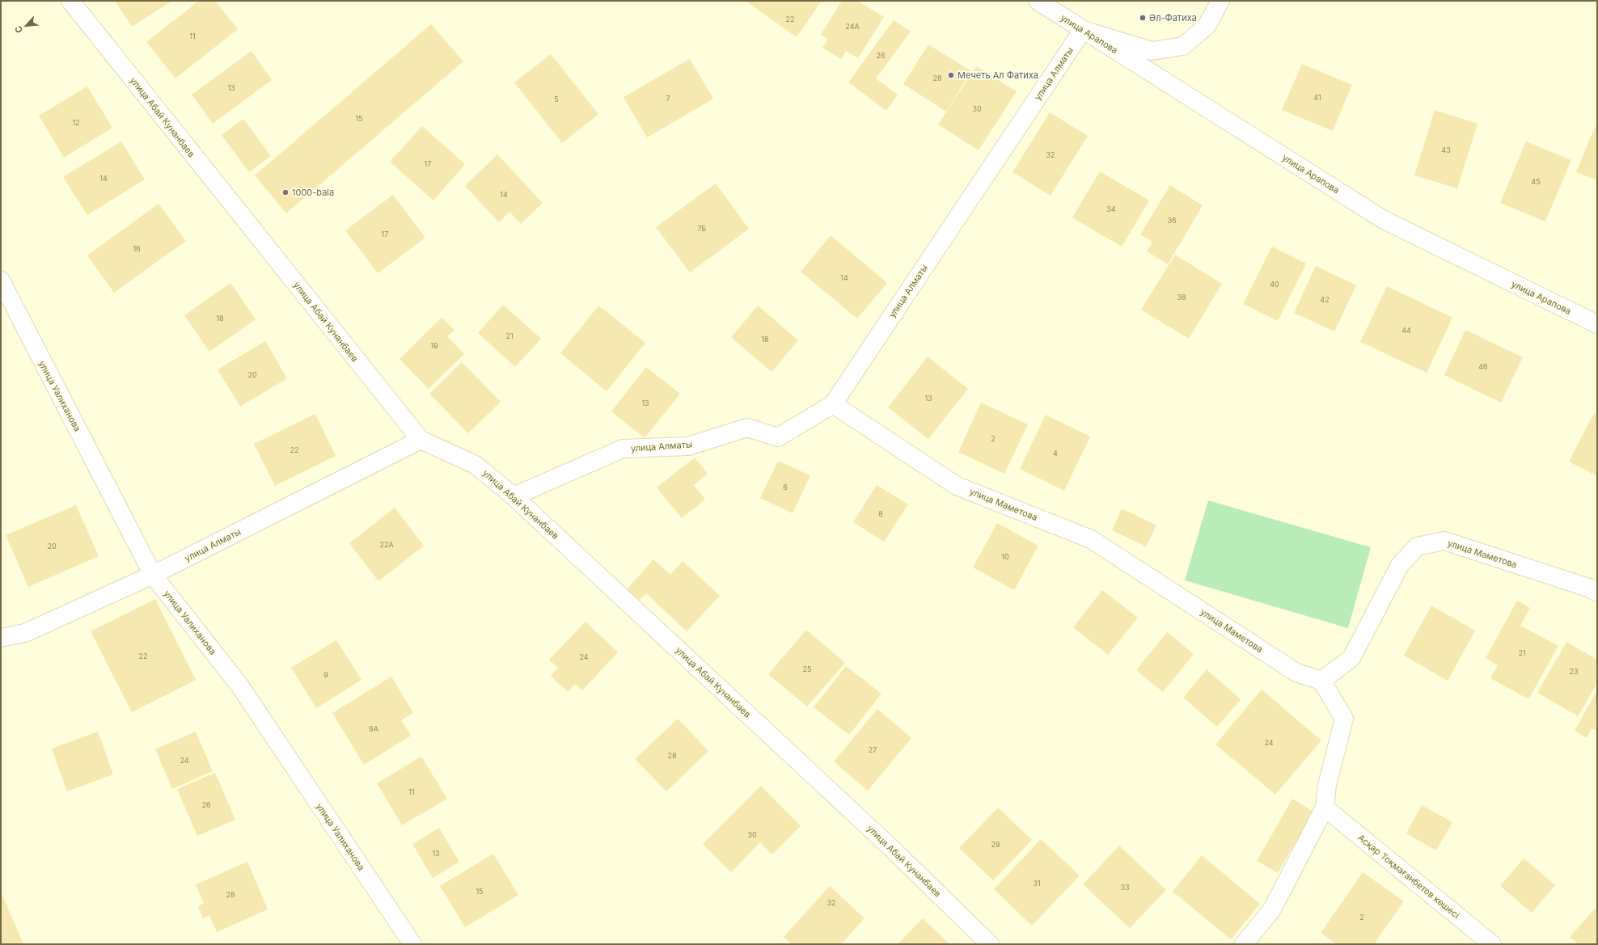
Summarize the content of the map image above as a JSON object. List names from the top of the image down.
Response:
{
  "streets": {
    "street": [
      "улица Арапова",
      "улица Алматы",
      "улица Абай Кунанбаев",
      "улица Уалиханова",
      "улица Маметова",
      "Асқар Тоқмағанбетов көшесі"
    ]
  },
  "crossings": [
    ["улица Арапова", "улица Алматы"],
    ["улица Алматы", "улица Абай Кунанбаев"],
    ["улица Алматы", "улица Уалиханова"],
    ["улица Алматы", "улица Маметова"]
  ],
  "places": ["Әл-Фатиха", "Мечеть Ал Фатиха", "1000-bala"],
  "house_numbers": [
    "22",
    "24А",
    "11",
    "26",
    "28",
    "13",
    "41",
    "7",
    "5",
    "30",
    "15",
    "12",
    "43",
    "32",
    "17",
    "14",
    "45",
    "14",
    "34",
    "36",
    "7Б",
    "17",
    "16",
    "14",
    "40",
    "38",
    "42",
    "18",
    "44",
    "21",
    "18",
    "19",
    "46",
    "20",
    "13",
    "13",
    "2",
    "22",
    "4",
    "6",
    "8",
    "22А",
    "20",
    "10",
    "21",
    "22",
    "24",
    "25",
    "23",
    "9",
    "9А",
    "24",
    "27",
    "28",
    "24",
    "11",
    "26",
    "30",
    "29",
    "13",
    "31",
    "33",
    "15",
    "28",
    "32",
    "2"
  ],
  "north": "bottom left"
}
